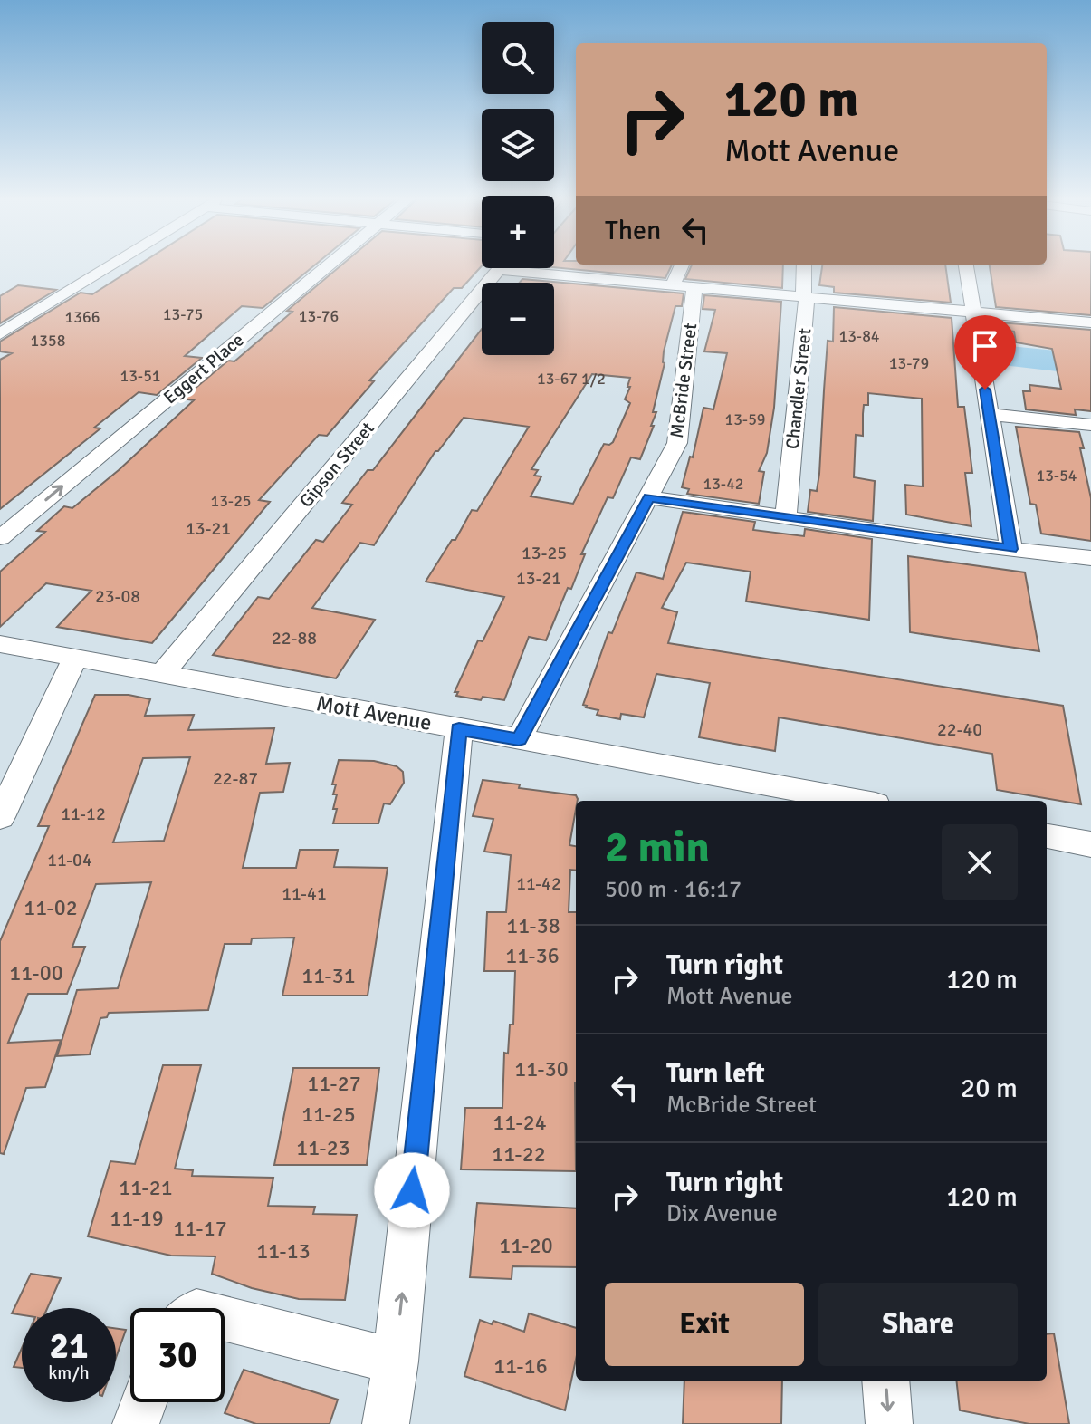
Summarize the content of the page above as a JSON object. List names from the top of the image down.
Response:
{
  "streets": {
    "street": [
      "Eggert Place",
      "McBride Street",
      "Chandler Street",
      "Gipson Street",
      "Mott Avenue"
    ]
  },
  "crossings": [
    ["McBride Street", "Mott Avenue"],
    ["Gipson Street", "Mott Avenue"]
  ],
  "house_numbers": [
    "13-75",
    "13-76",
    "1366",
    "13-84",
    "1358",
    "13-79",
    "13-51",
    "13-67 1/2",
    "13-59",
    "13-54",
    "13-42",
    "13-25",
    "13-21",
    "13-25",
    "13-21",
    "23-08",
    "22-88",
    "22-40",
    "22-87",
    "11-12",
    "11-04",
    "11-42",
    "11-41",
    "11-02",
    "11-38",
    "11-36",
    "11-00",
    "11-31",
    "11-30",
    "11-27",
    "11-25",
    "11-24",
    "11-23",
    "11-22",
    "11-21",
    "11-19",
    "11-17",
    "11-20",
    "11-13",
    "11-16"
  ],
  "page": {
    "map_buttons": ["+", "−"],
    "turn": ["120 m", "Mott Avenue"],
    "then": "Then",
    "heading": ["2 min", "500 m · 16:17"],
    "list": [
      {
        "name": "Turn right",
        "note": "Mott Avenue",
        "value": "120 m"
      },
      {
        "name": "Turn left",
        "note": "McBride Street",
        "value": "20 m"
      },
      {
        "name": "Turn right",
        "note": "Dix Avenue",
        "value": "120 m"
      }
    ],
    "buttons": ["Exit", "Share"],
    "speed": "21 km/h",
    "limit": "30"
  }
}
